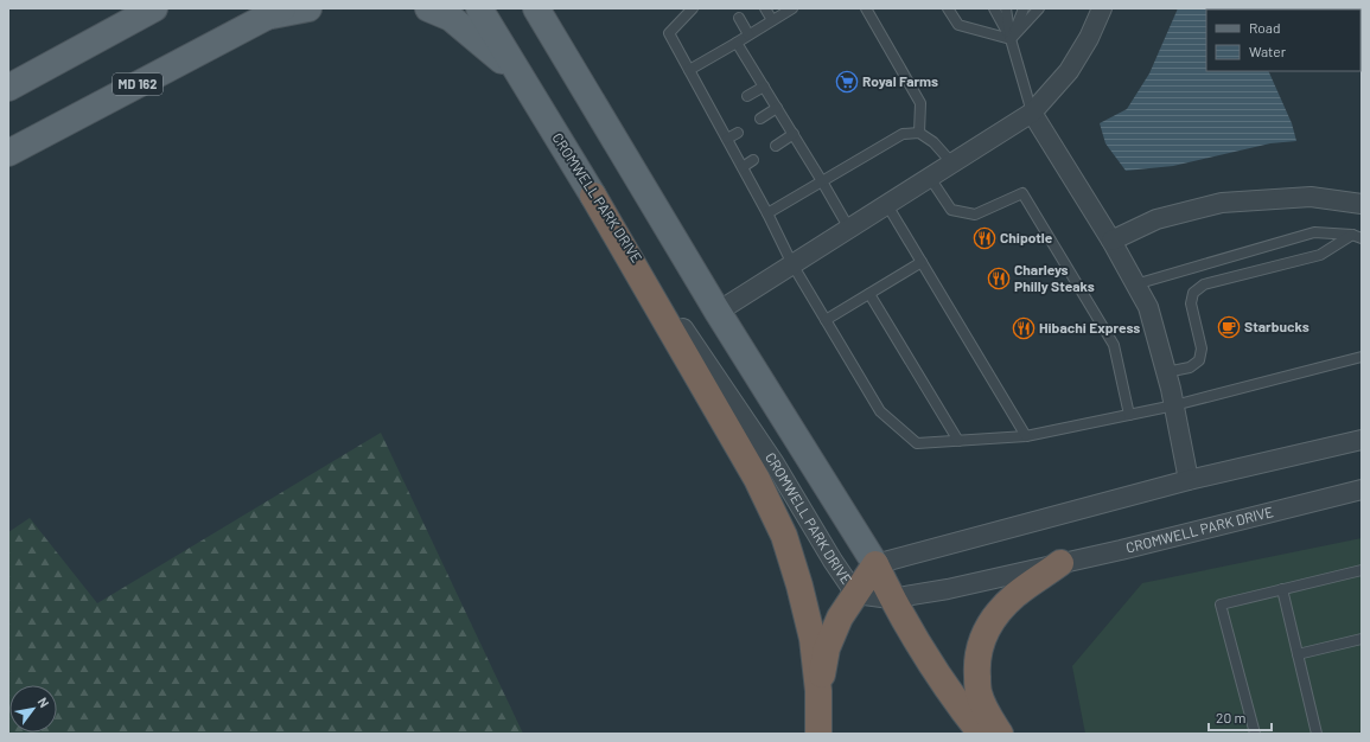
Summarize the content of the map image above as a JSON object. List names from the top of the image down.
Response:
{
  "streets": {
    "main road": ["MD 162", "CROMWELL PARK DRIVE"]
  },
  "places": {
    "supermarket": ["Royal Farms"],
    "restaurant": ["Chipotle", "Charleys Philly Steaks", "Hibachi Express"],
    "cafe": ["Starbucks"]
  },
  "legend": ["Road", "Water"],
  "scale_bar": "20 m",
  "north": "top right"
}
